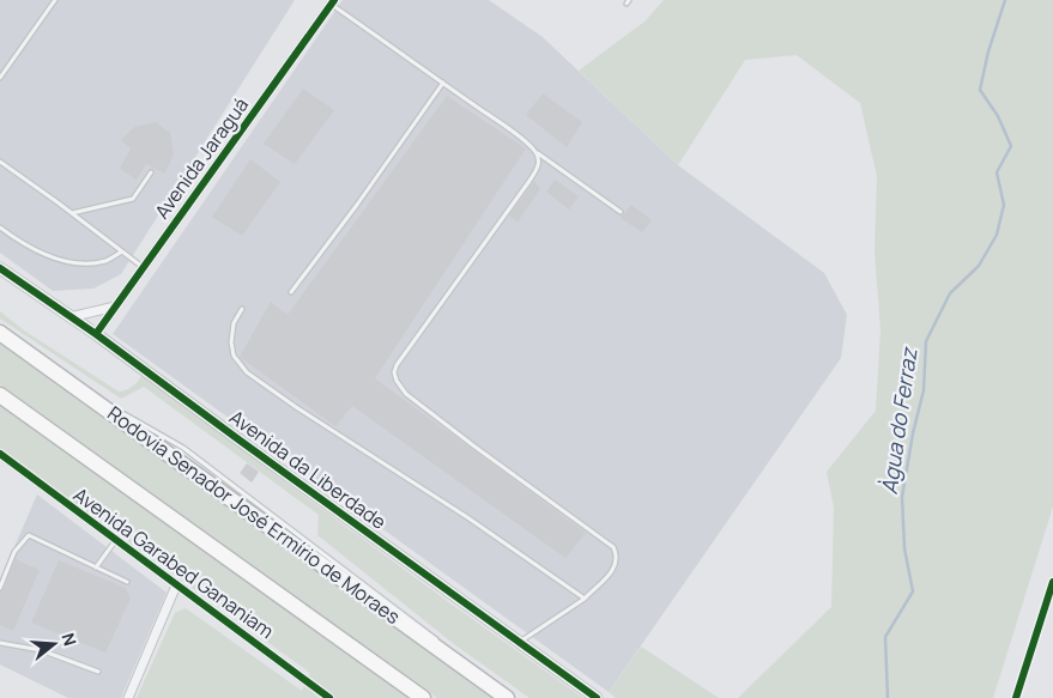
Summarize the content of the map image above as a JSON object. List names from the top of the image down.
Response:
{
  "streets": {
    "highway": ["Rodovia Senador José Ermírio de Moraes"],
    "street": ["Avenida Jaraguá", "Avenida da Liberdade", "Avenida Garabed Gananiam"]
  },
  "crossings": [
    ["Avenida Jaraguá", "Avenida da Liberdade"]
  ],
  "water": ["Àgua do Ferraz"],
  "north": "right"
}
